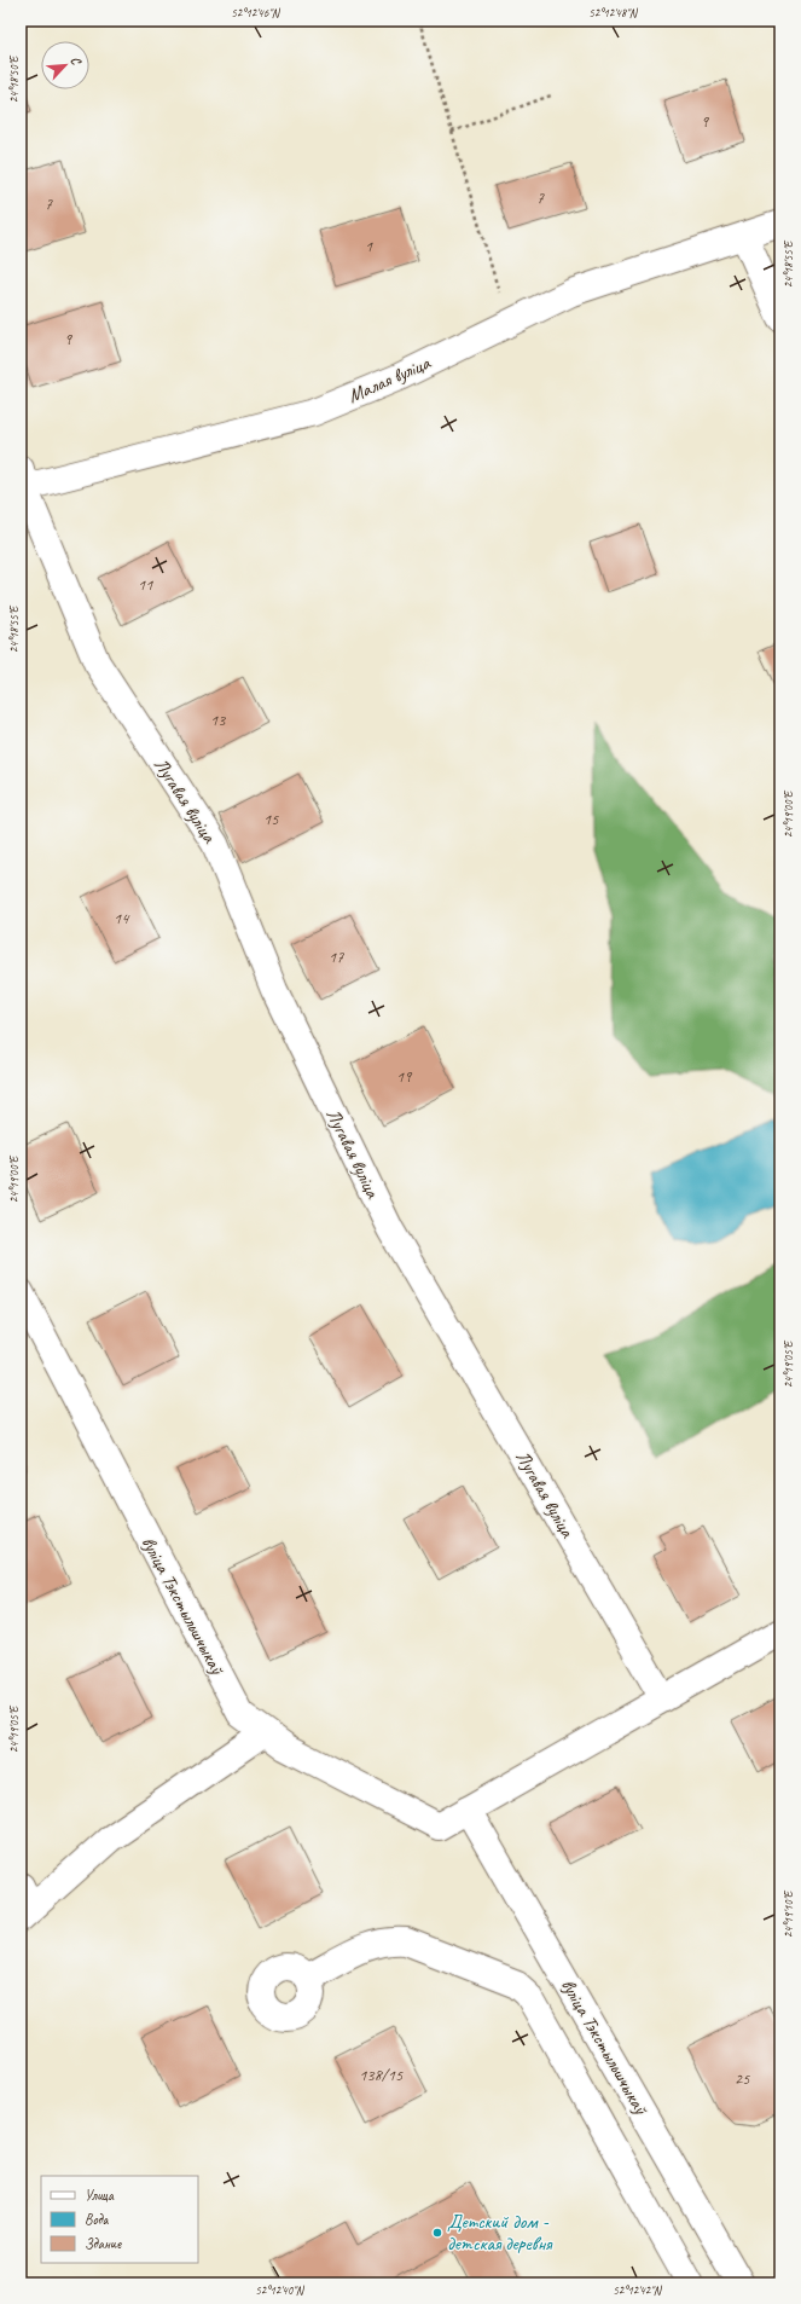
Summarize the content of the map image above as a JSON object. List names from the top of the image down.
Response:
{
  "streets": {
    "street": ["Малая вуліца", "Лугавая вуліца", "вуліца Тэкстыльшчыкаў"]
  },
  "crossings": [
    ["Малая вуліца", "Лугавая вуліца"]
  ],
  "places": ["Детский дом - детская деревня"],
  "house_numbers": [
    "9",
    "7",
    "7",
    "1",
    "9",
    "11",
    "13",
    "15",
    "14",
    "17",
    "19",
    "138/15",
    "25"
  ],
  "legend": ["Улица", "Вода", "Здание"],
  "north": "top right",
  "coordinates": [
    "52°12'46\"N",
    "52°12'48\"N",
    "24°18'50\"E",
    "24°18'55\"E",
    "24°19'00\"E",
    "24°19'05\"E",
    "24°19'10\"E",
    "52°12'40\"N",
    "52°12'42\"N"
  ]
}
